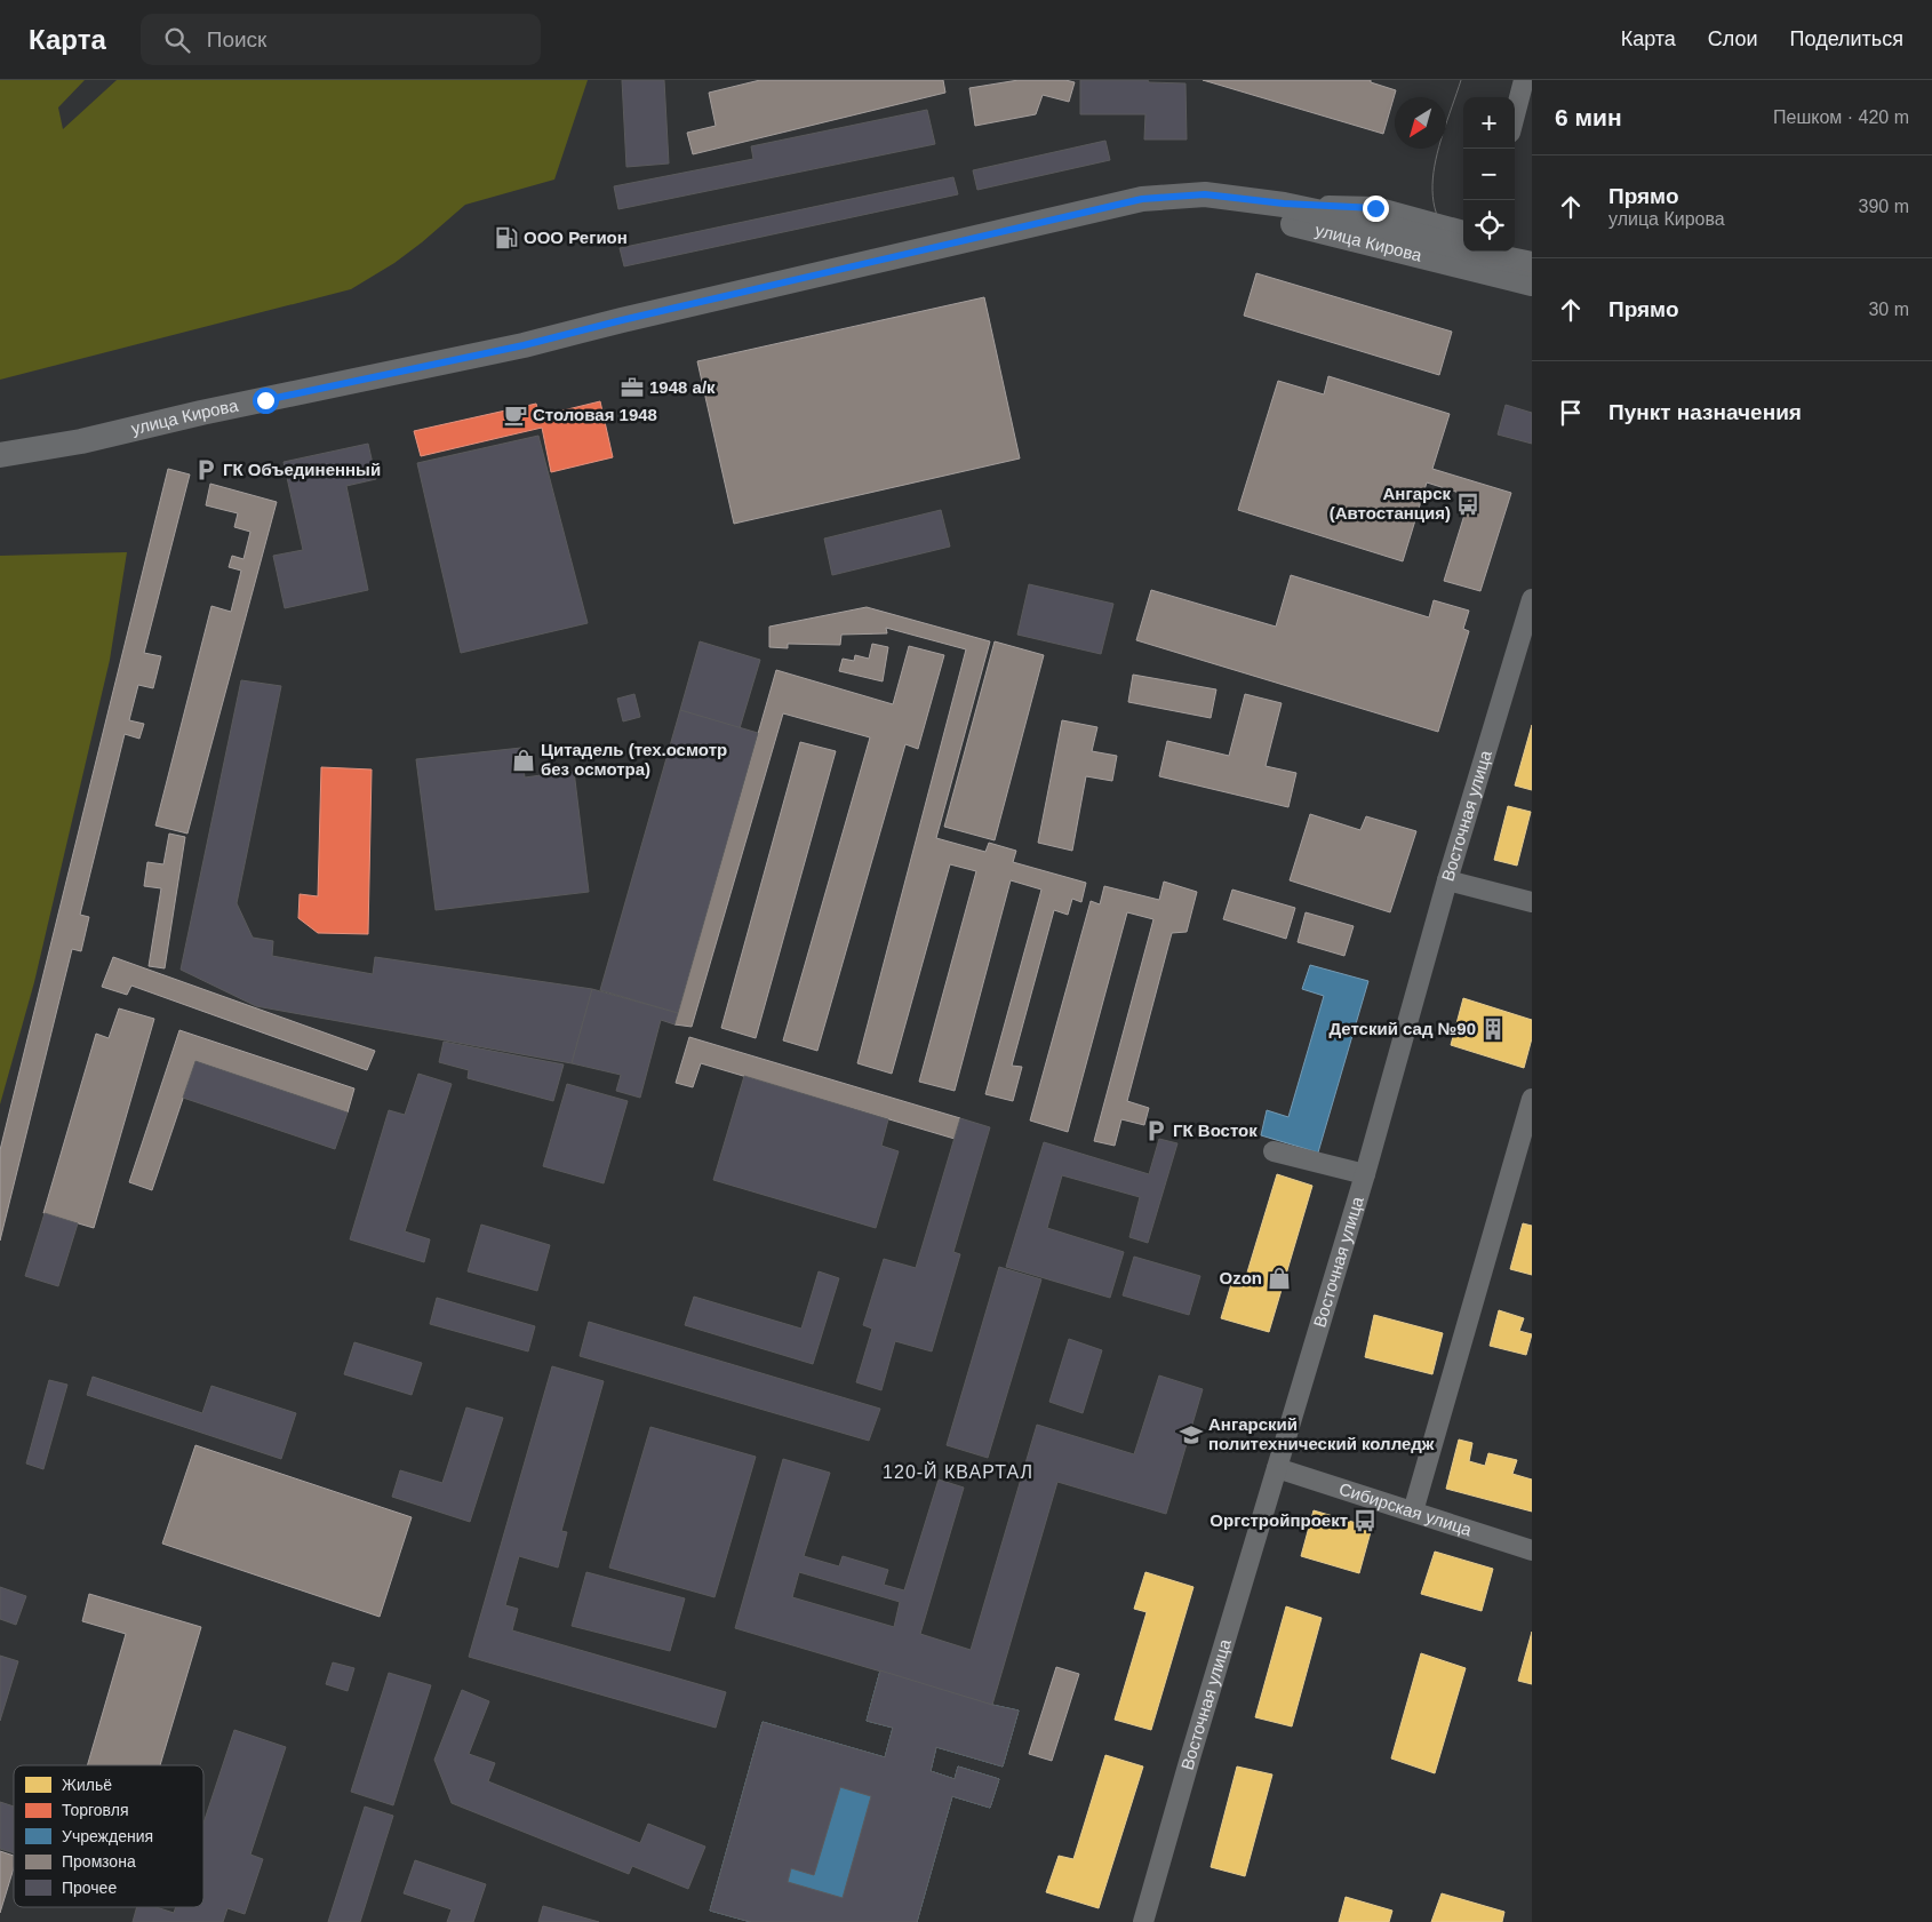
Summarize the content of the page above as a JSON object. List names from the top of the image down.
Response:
{
  "streets": {
    "street": ["улица Кирова", "Восточная улица", "Сибирская улица"]
  },
  "crossings": [
    ["Восточная улица", "Сибирская улица"]
  ],
  "districts": ["120-Й КВАРТАЛ"],
  "places": {
    "fuel station": ["ООО Регион"],
    "office": ["1948 а/к"],
    "cafe": ["Столовая 1948"],
    "parking": ["ГК Объединенный", "ГК Восток"],
    "bus stop": ["Ангарск (Автостанция)", "Оргстройпроект"],
    "shop": ["Цитадель (тех.осмотр без осмотра)", "Ozon"],
    "building": ["Детский сад №90"],
    "school or university": ["Ангарский политехнический колледж"]
  },
  "legend": [
    "Жильё",
    "Торговля",
    "Учреждения",
    "Промзона",
    "Прочее"
  ],
  "north": "bottom left",
  "page": {
    "header": "Карта",
    "search": "Поиск",
    "nav": ["Карта", "Слои", "Поделиться"],
    "heading": ["6 мин", "Пешком · 420 m"],
    "map_buttons": ["+", "−"],
    "list": [
      ["Прямо", "улица Кирова", "390 m"],
      ["Прямо", "30 m"],
      "Пункт назначения"
    ]
  }
}
